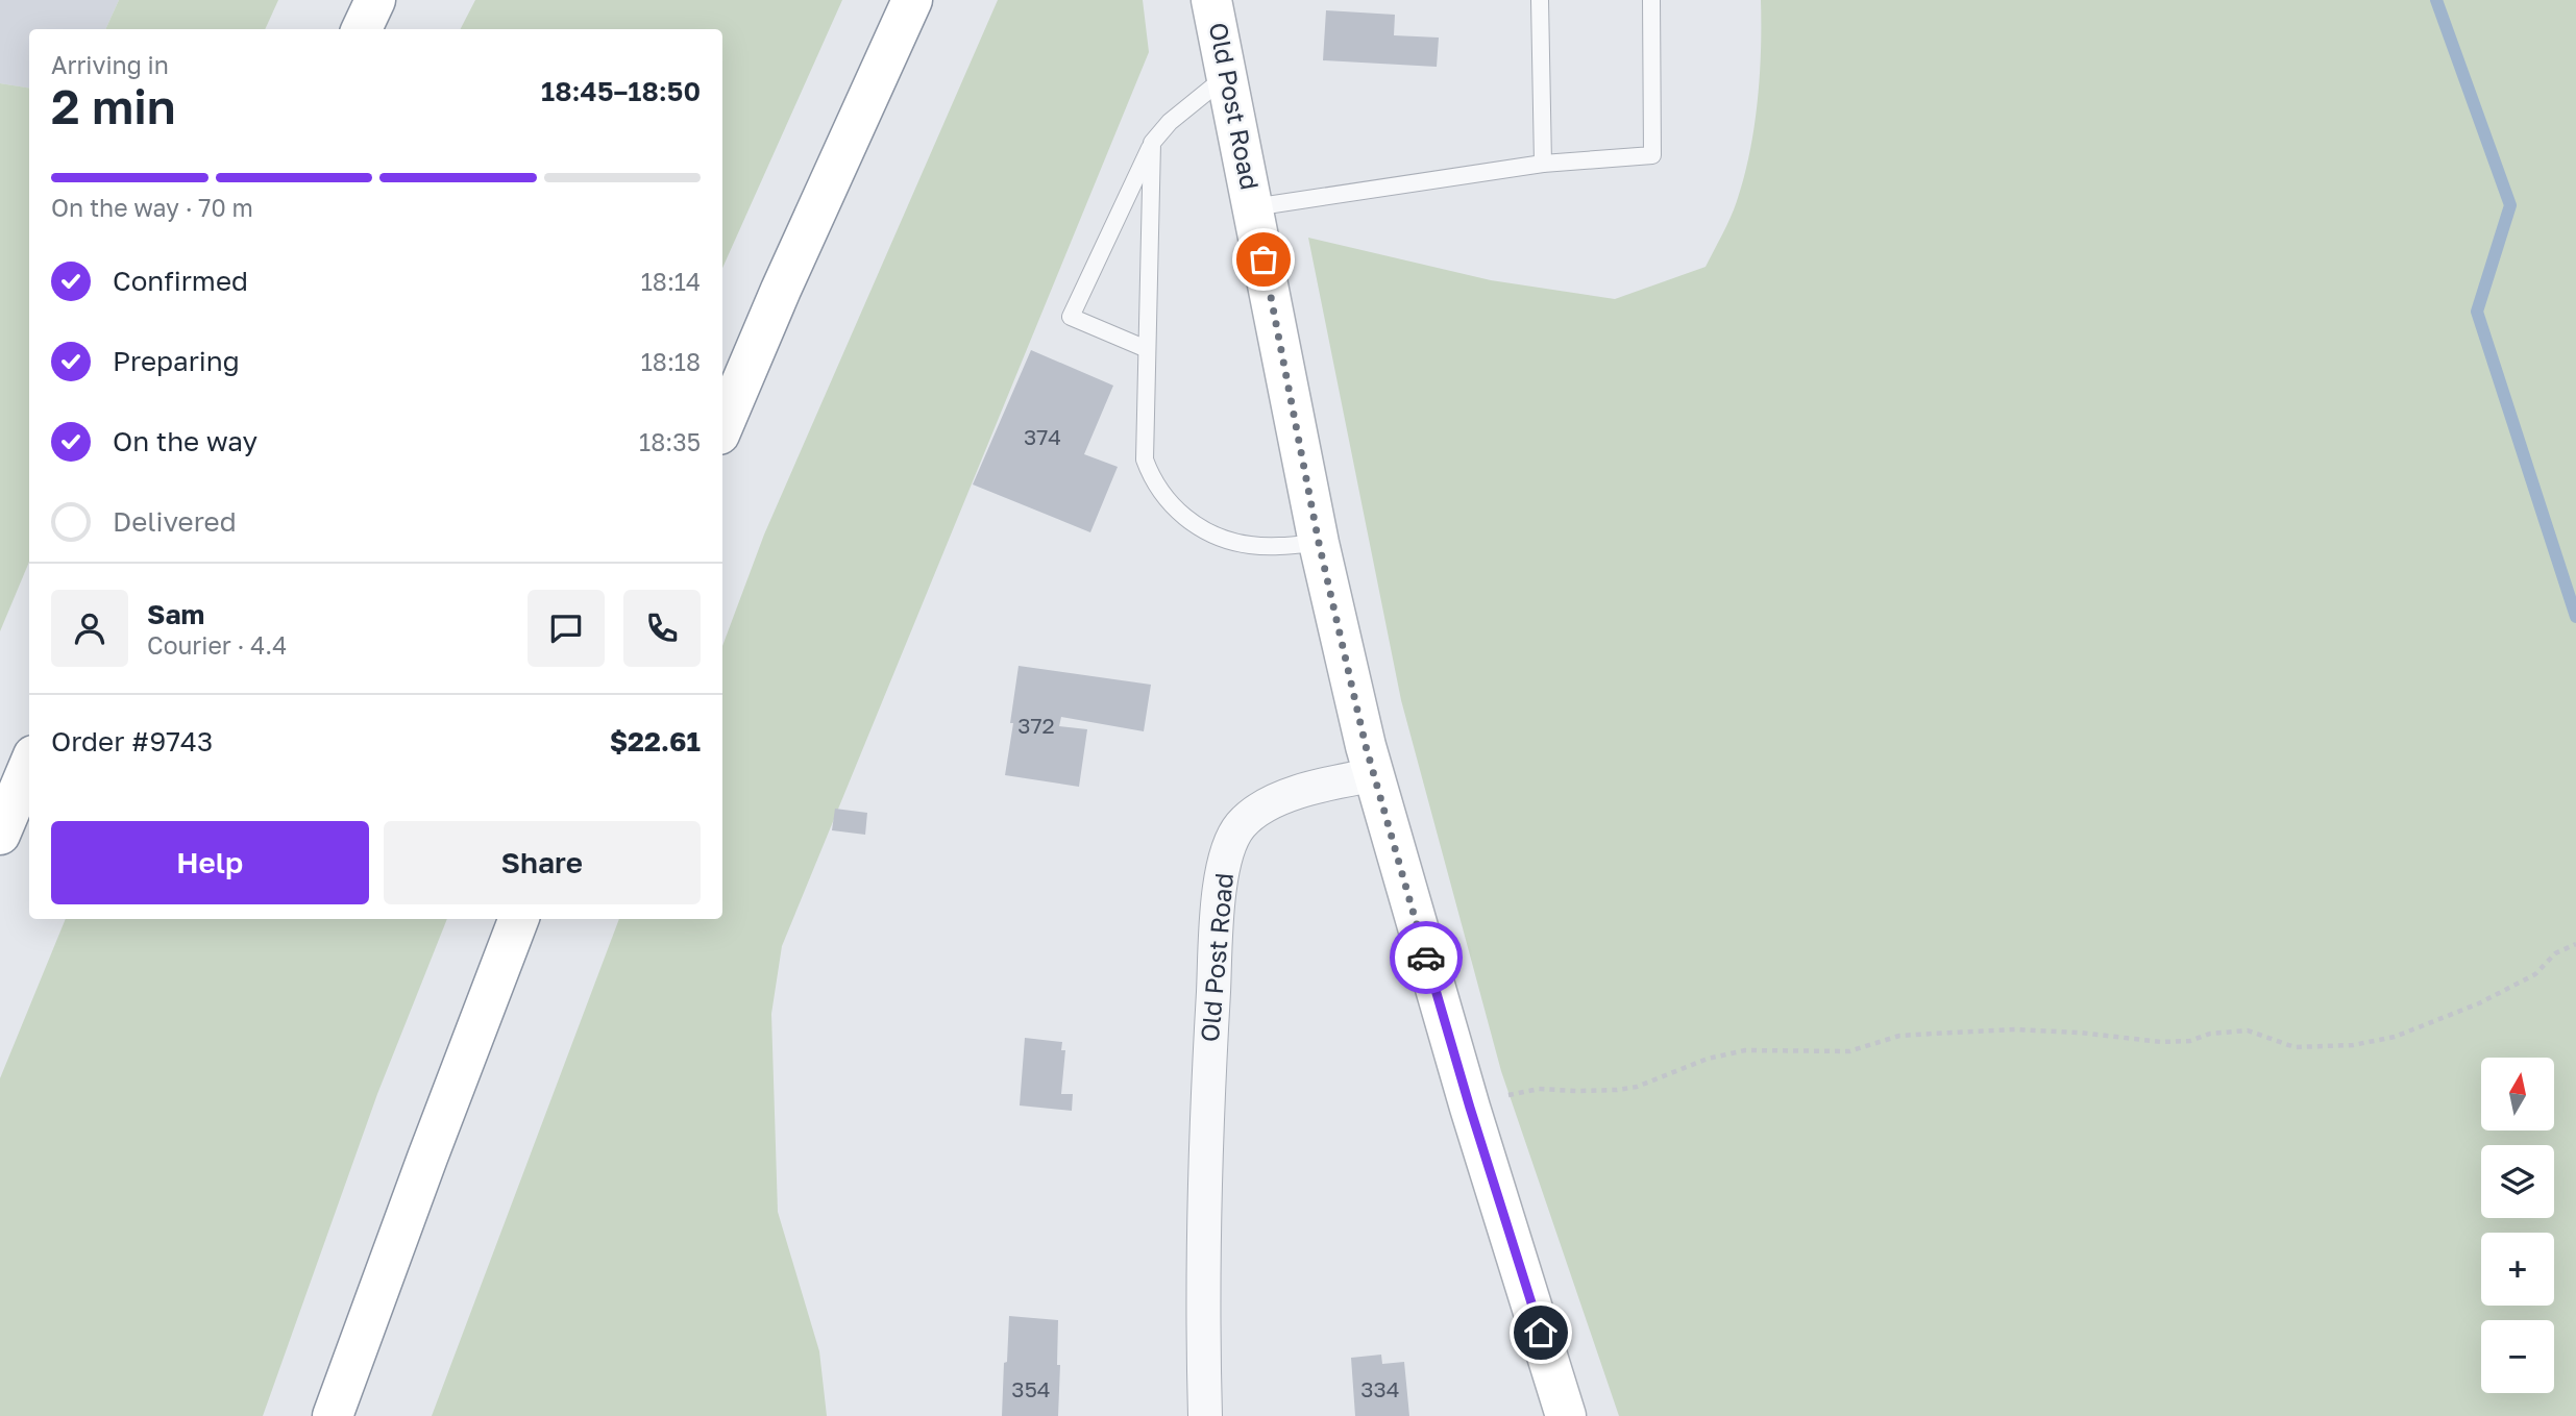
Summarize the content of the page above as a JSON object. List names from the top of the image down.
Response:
{
  "streets": {
    "main road": ["Old Post Road"]
  },
  "house_numbers": [
    "374",
    "372",
    "354",
    "334"
  ],
  "north": "top",
  "page": {
    "heading": ["2 min", "Arriving in", "18:45–18:50"],
    "panel": [
      "Sam",
      "Courier · 4.4",
      "Order #9743",
      "$22.61"
    ],
    "bar": "On the way · 70 m",
    "list": [
      ["Confirmed", "18:14"],
      ["Preparing", "18:18"],
      ["On the way", "18:35"],
      "Delivered"
    ],
    "buttons": ["Help", "Share"],
    "map_buttons": ["+", "−"]
  }
}
